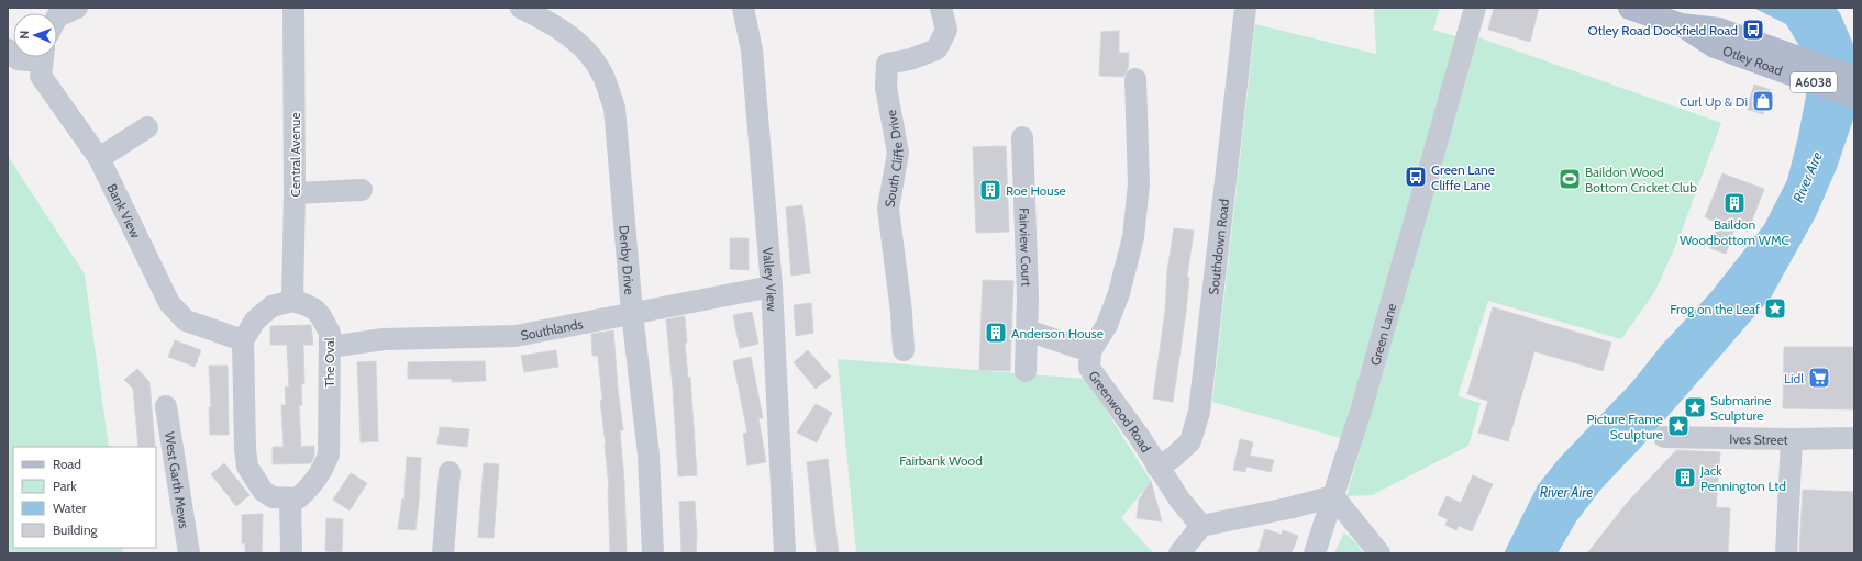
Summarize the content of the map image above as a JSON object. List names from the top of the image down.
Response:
{
  "streets": {
    "main road": ["Otley Road", "A6038"],
    "street": [
      "Central Avenue",
      "South Cliffe Drive",
      "Bank View",
      "Southdown Road",
      "Fairview Court",
      "Denby Drive",
      "Valley View",
      "Southlands",
      "Green Lane",
      "The Oval",
      "Greenwood Road",
      "Ives Street",
      "West Garth Mews"
    ]
  },
  "crossings": [
    ["Central Avenue", "The Oval"],
    ["Southdown Road", "Greenwood Road"],
    ["Denby Drive", "Southlands"],
    ["Valley View", "Southlands"],
    ["Southlands", "The Oval"]
  ],
  "water": ["River Aire"],
  "parks": ["Fairbank Wood"],
  "places": {
    "bus stop": ["Otley Road Dockfield Road", "Green Lane Cliffe Lane"],
    "shop": ["Curl Up & Di"],
    "sports": ["Baildon Wood Bottom Cricket Club"],
    "building": [
      "Roe House",
      "Baildon Woodbottom WMC",
      "Anderson House",
      "Jack Pennington Ltd"
    ],
    "place": ["Frog on the Leaf", "Submarine Sculpture", "Picture Frame Sculpture"],
    "supermarket": ["Lidl"]
  },
  "legend": [
    "Road",
    "Park",
    "Water",
    "Building"
  ],
  "north": "left"
}
